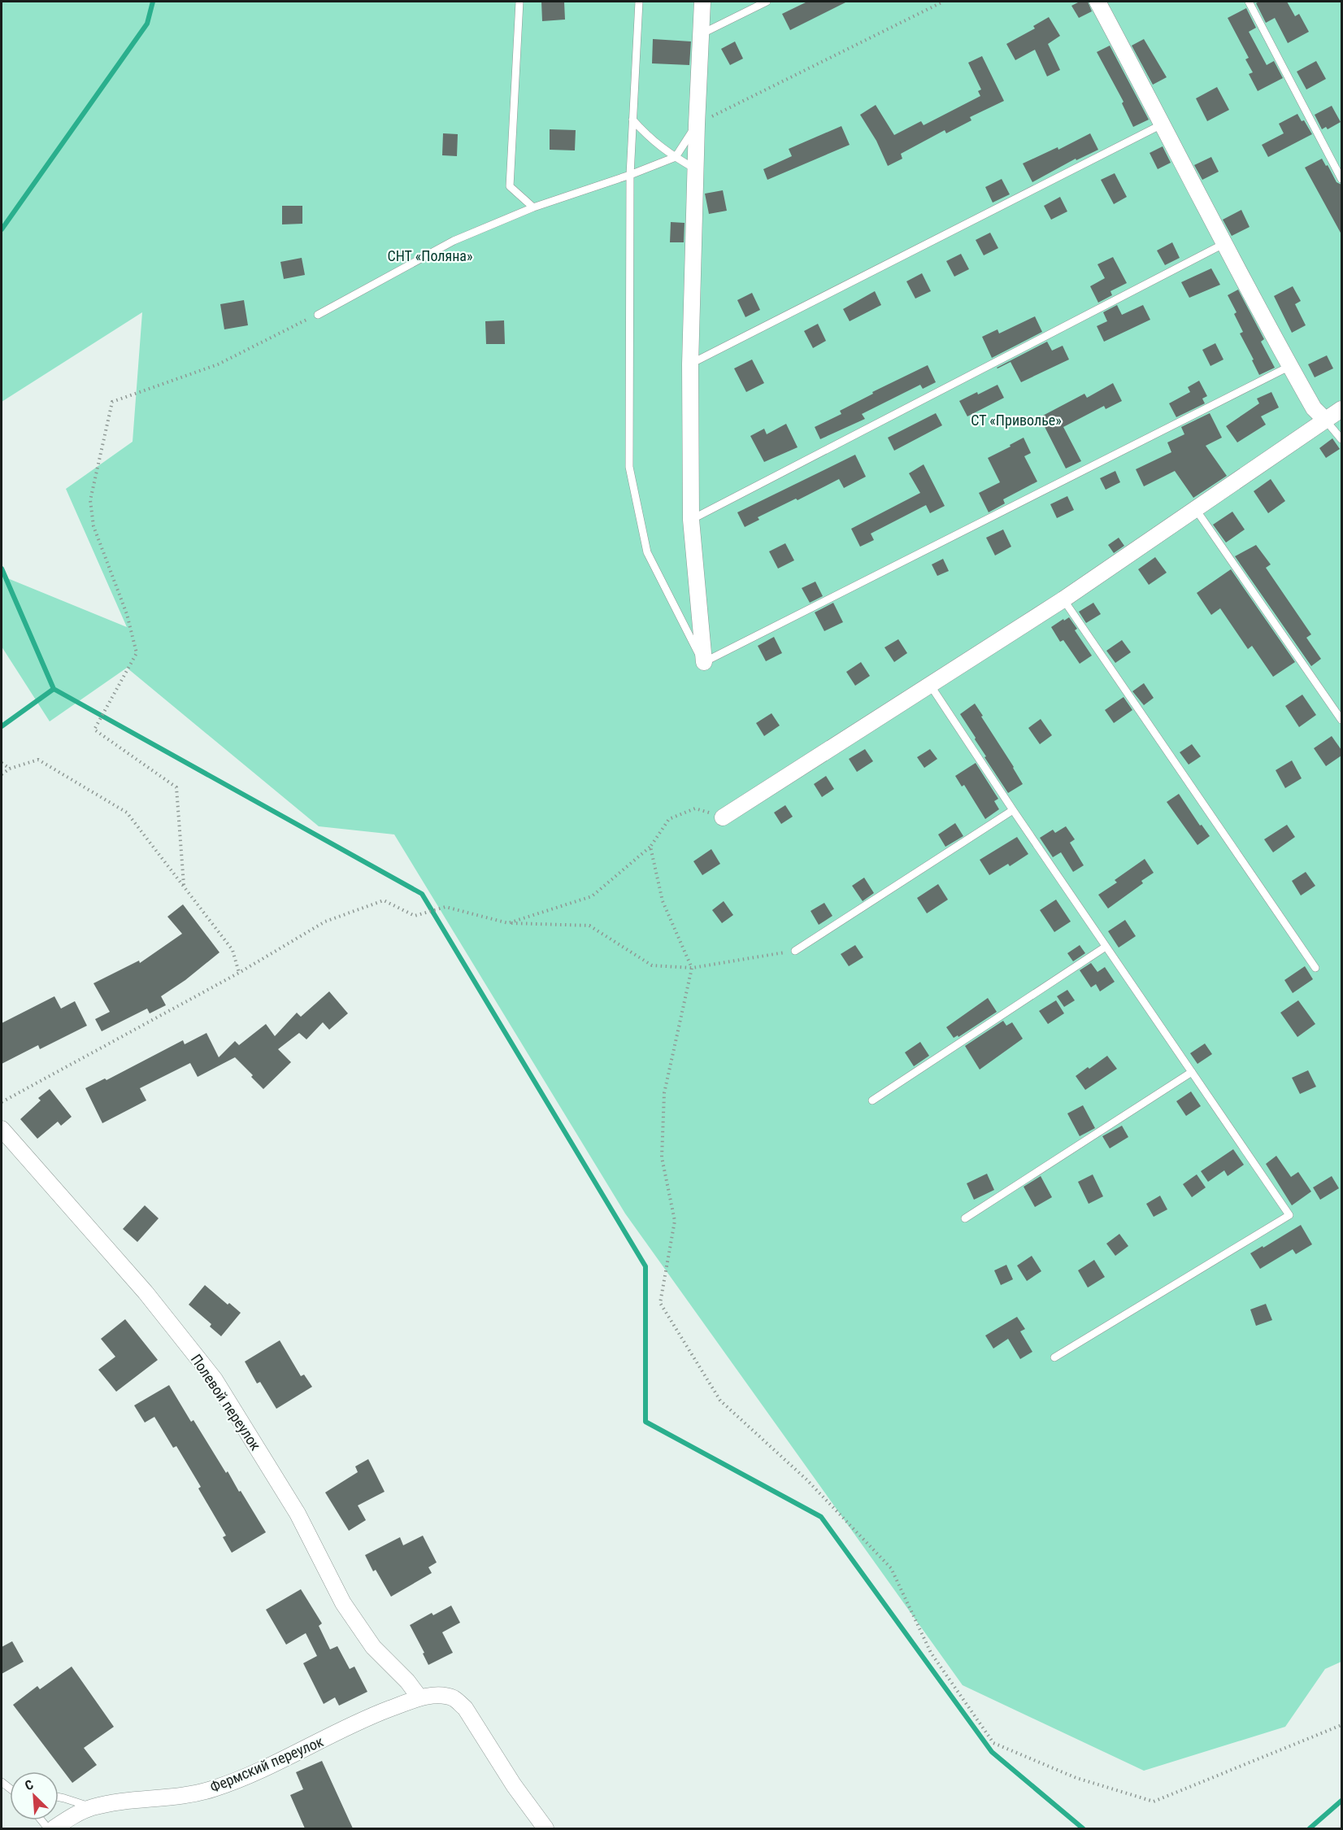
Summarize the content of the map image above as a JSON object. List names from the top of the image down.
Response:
{
  "streets": {
    "street": ["Полевой переулок", "Фермский переулок"]
  },
  "crossings": [
    ["Полевой переулок", "Фермский переулок"]
  ],
  "parks": ["СНТ «Поляна»", "СТ «Приволье»"],
  "north": "top left"
}
